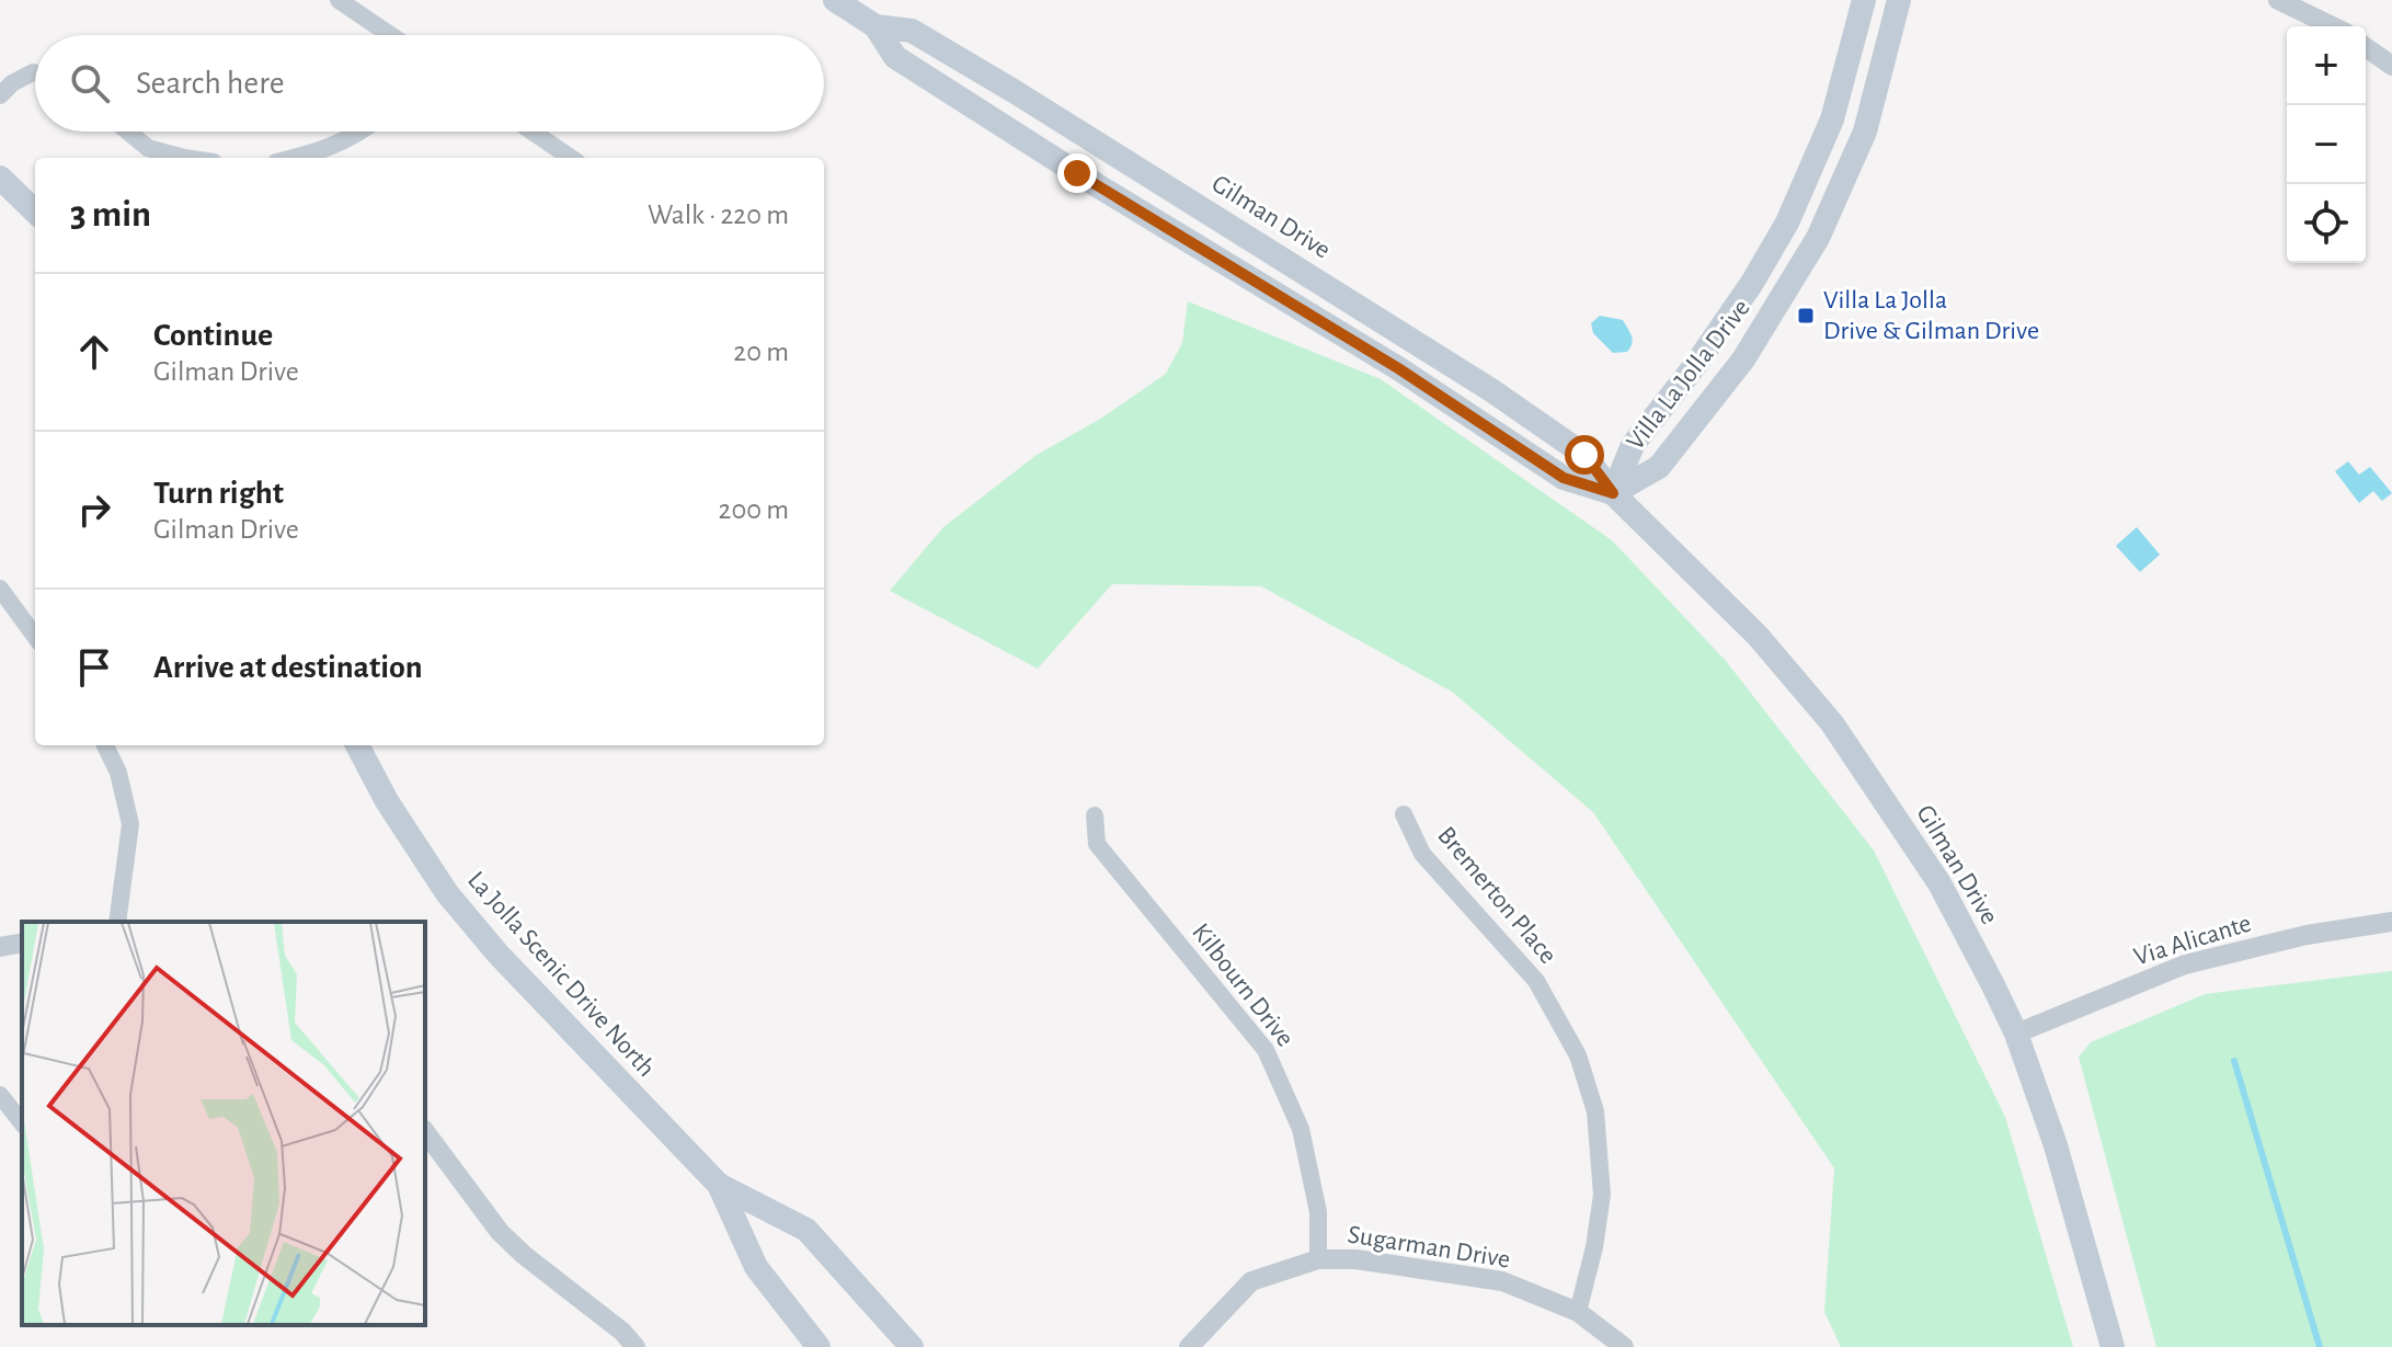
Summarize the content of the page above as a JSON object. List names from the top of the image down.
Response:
{
  "streets": {
    "main road": ["Gilman Drive", "Villa La Jolla Drive", "La Jolla Scenic Drive North"],
    "street": [
      "Bremerton Place",
      "Via Alicante",
      "Kilbourn Drive",
      "Sugarman Drive"
    ]
  },
  "crossings": [
    ["Gilman Drive", "Villa La Jolla Drive"],
    ["Gilman Drive", "Via Alicante"],
    ["Bremerton Place", "Sugarman Drive"],
    ["Kilbourn Drive", "Sugarman Drive"]
  ],
  "places": {
    "transit": ["Villa La Jolla Drive & Gilman Drive"]
  },
  "page": {
    "map_buttons": ["+", "−"],
    "search": "Search here",
    "heading": ["3 min", "Walk · 220 m"],
    "list": [
      ["Continue", "Gilman Drive", "20 m"],
      ["Turn right", "Gilman Drive", "200 m"],
      "Arrive at destination"
    ]
  }
}
